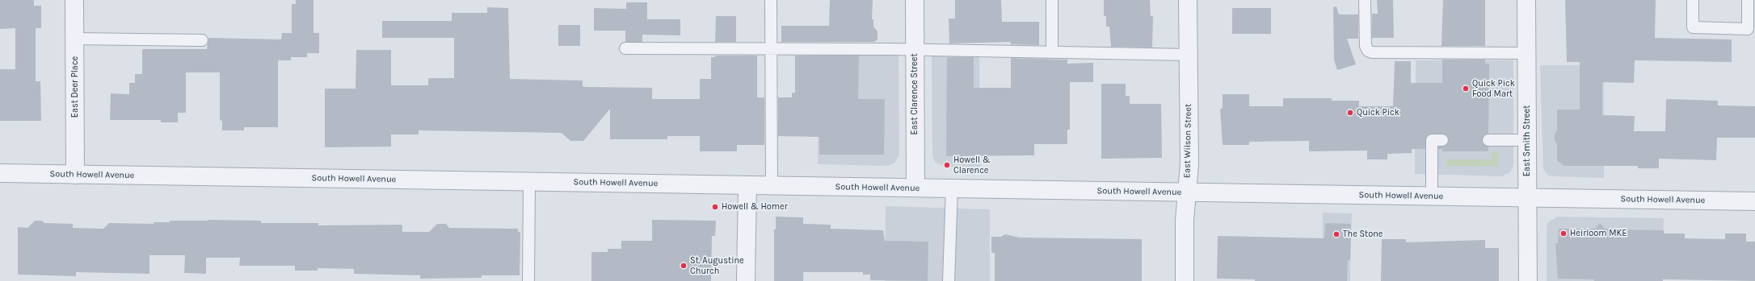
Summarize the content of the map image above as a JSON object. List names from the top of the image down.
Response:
{
  "streets": {
    "street": [
      "East Deer Place",
      "East Clarence Street",
      "East Wilson Street",
      "East Smith Street",
      "South Howell Avenue"
    ]
  },
  "crossings": [
    ["East Deer Place", "South Howell Avenue"],
    ["East Clarence Street", "South Howell Avenue"],
    ["East Wilson Street", "South Howell Avenue"],
    ["East Smith Street", "South Howell Avenue"]
  ],
  "places": [
    "Quick Pick Food Mart",
    "Quick Pick",
    "Howell & Clarence",
    "Howell & Homer",
    "Heirloom MKE",
    "The Stone",
    "St. Augustine Church"
  ]
}
